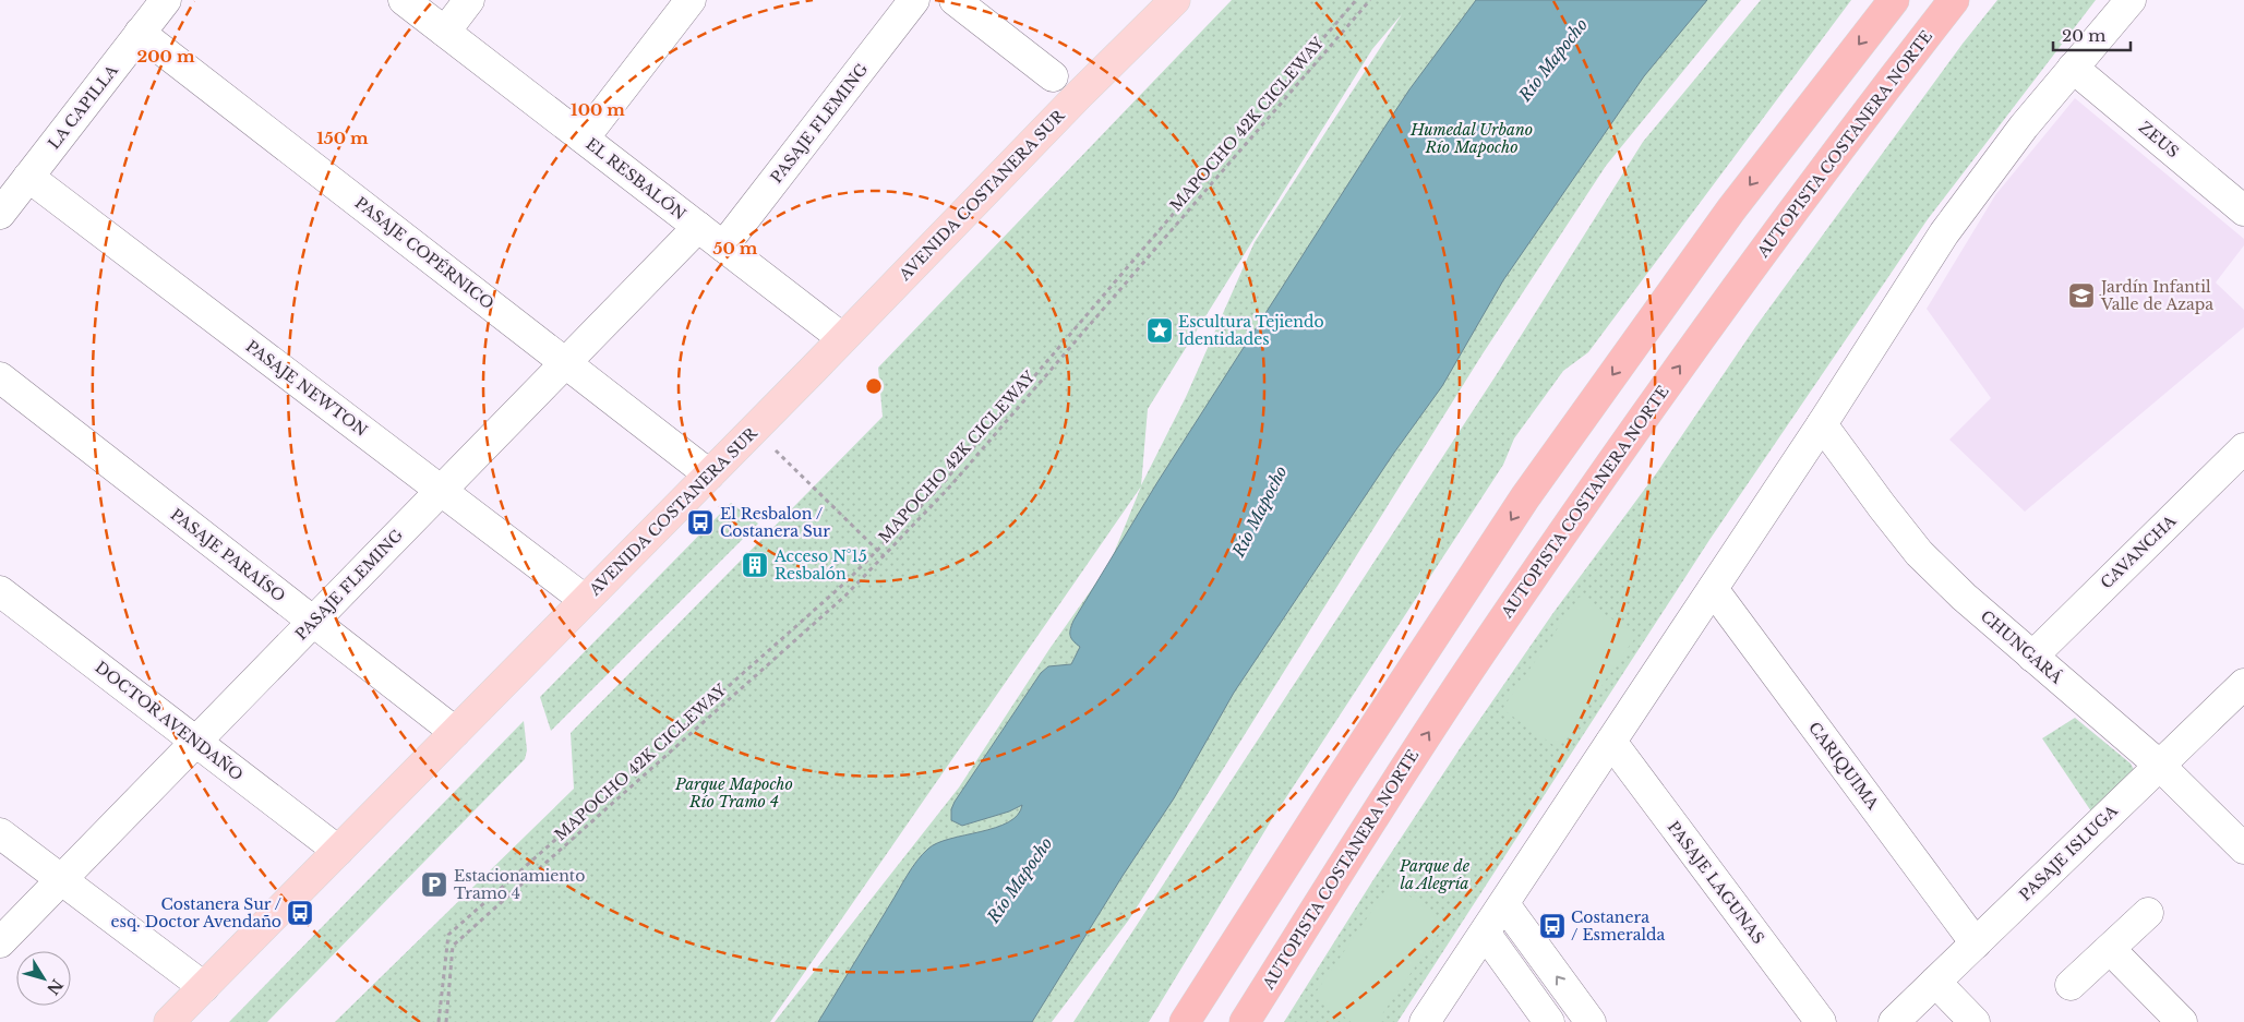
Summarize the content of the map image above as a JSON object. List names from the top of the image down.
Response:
{
  "streets": {
    "highway": ["AUTOPISTA COSTANERA NORTE"],
    "main road": ["AVENIDA COSTANERA SUR"],
    "street": [
      "LA CAPILLA",
      "PASAJE FLEMING",
      "ZEUS",
      "EL RESBALÓN",
      "PASAJE COPÉRNICO",
      "PASAJE NEWTON",
      "CAVANCHA",
      "PASAJE PARAÍSO",
      "CHUNGARÁ",
      "DOCTOR AVENDAÑO",
      "CARIQUIMA",
      "PASAJE ISLUGA",
      "PASAJE LAGUNAS"
    ],
    "path": ["MAPOCHO 42K CICLEWAY"]
  },
  "crossings": [
    ["LA CAPILLA", "PASAJE COPÉRNICO"],
    ["LA CAPILLA", "PASAJE NEWTON"],
    ["PASAJE FLEMING", "EL RESBALÓN"],
    ["PASAJE FLEMING", "PASAJE COPÉRNICO"],
    ["PASAJE FLEMING", "PASAJE NEWTON"],
    ["PASAJE FLEMING", "PASAJE PARAÍSO"],
    ["PASAJE FLEMING", "DOCTOR AVENDAÑO"],
    ["EL RESBALÓN", "AVENIDA COSTANERA SUR"],
    ["AVENIDA COSTANERA SUR", "PASAJE COPÉRNICO"],
    ["AVENIDA COSTANERA SUR", "PASAJE NEWTON"],
    ["AVENIDA COSTANERA SUR", "PASAJE PARAÍSO"],
    ["AVENIDA COSTANERA SUR", "DOCTOR AVENDAÑO"],
    ["CAVANCHA", "CHUNGARÁ"],
    ["CHUNGARÁ", "PASAJE ISLUGA"],
    ["CARIQUIMA", "PASAJE ISLUGA"]
  ],
  "water": ["Río Mapocho"],
  "parks": ["Humedal Urbano Río Mapocho", "Parque Mapocho Río Tramo 4", "Parque de la Alegría"],
  "places": {
    "school or university": ["Jardín Infantil Valle de Azapa"],
    "place": ["Escultura Tejiendo Identidades"],
    "bus stop": ["El Resbalon / Costanera Sur", "Costanera Sur / esq. Doctor Avendaño", "Costanera / Esmeralda"],
    "building": ["Acceso N°15 Resbalón"],
    "parking": ["Estacionamiento Tramo 4"]
  },
  "scale_bar": "20 m",
  "north": "bottom right",
  "rings": [
    "200 m",
    "100 m",
    "150 m",
    "50 m"
  ]
}
